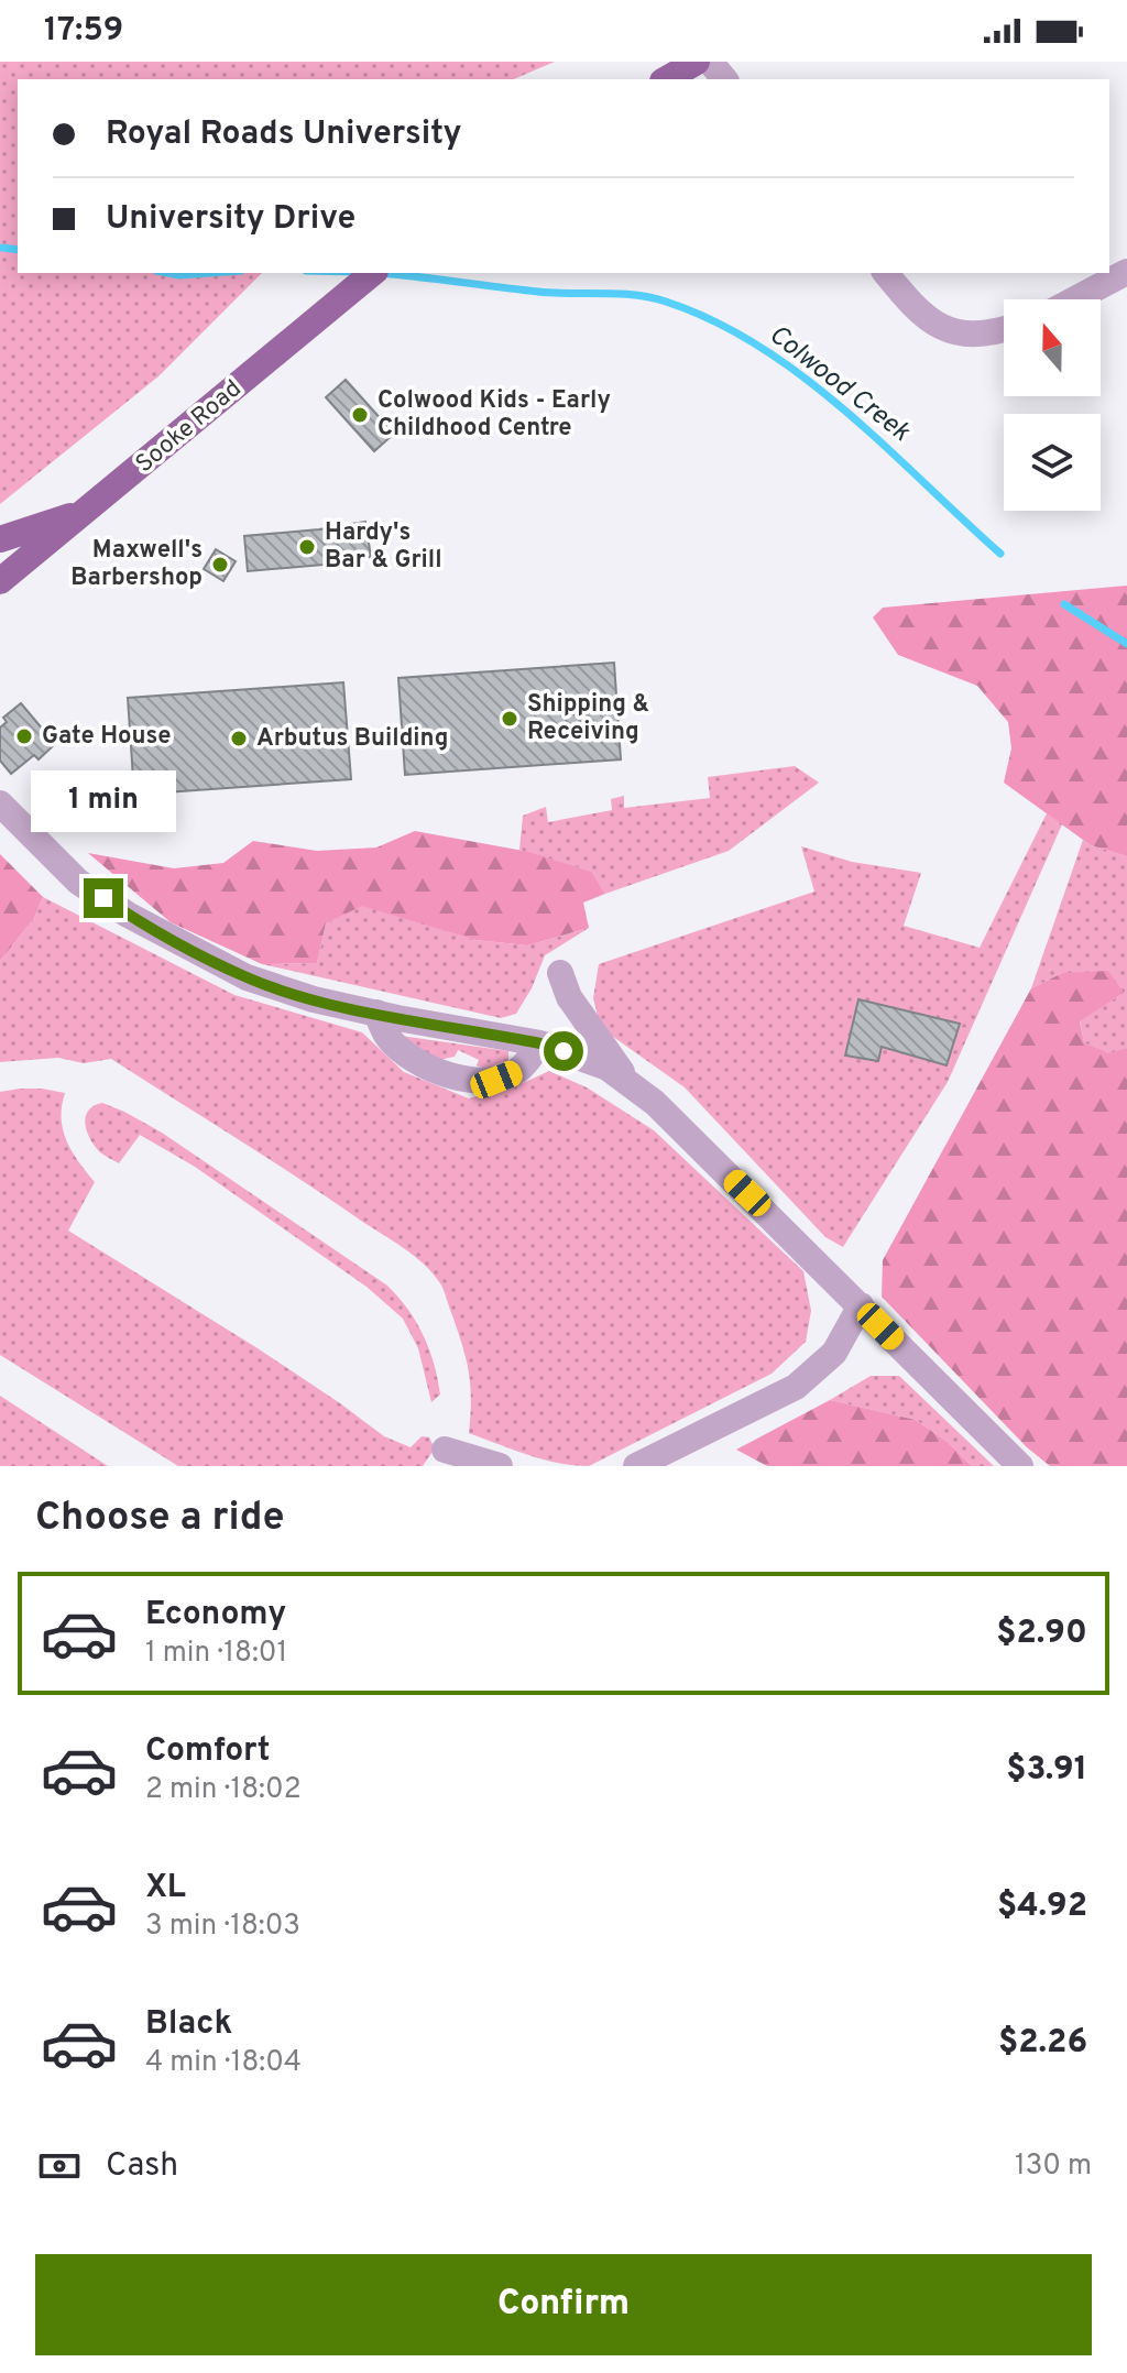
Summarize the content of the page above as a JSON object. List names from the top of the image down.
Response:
{
  "streets": {
    "main road": ["Sooke Road"]
  },
  "water": ["Colwood Creek"],
  "places": [
    "Colwood Kids - Early Childhood Centre",
    "Hardy's Bar & Grill",
    "Maxwell's Barbershop",
    "Shipping & Receiving",
    "Gate House",
    "Arbutus Building"
  ],
  "north": "top",
  "page": {
    "status": "17:59",
    "banner": ["Royal Roads University", "University Drive"],
    "bubble": "1 min",
    "heading": "Choose a ride",
    "list": [
      {
        "name": "Economy",
        "note": "1 min · 18:01",
        "value": "$2.90"
      },
      {
        "name": "Comfort",
        "note": "2 min · 18:02",
        "value": "$3.91"
      },
      {
        "name": "XL",
        "note": "3 min · 18:03",
        "value": "$4.92"
      },
      {
        "name": "Black",
        "note": "4 min · 18:04",
        "value": "$2.26"
      }
    ],
    "pay": ["Cash", "130 m"],
    "buttons": "Confirm"
  }
}
